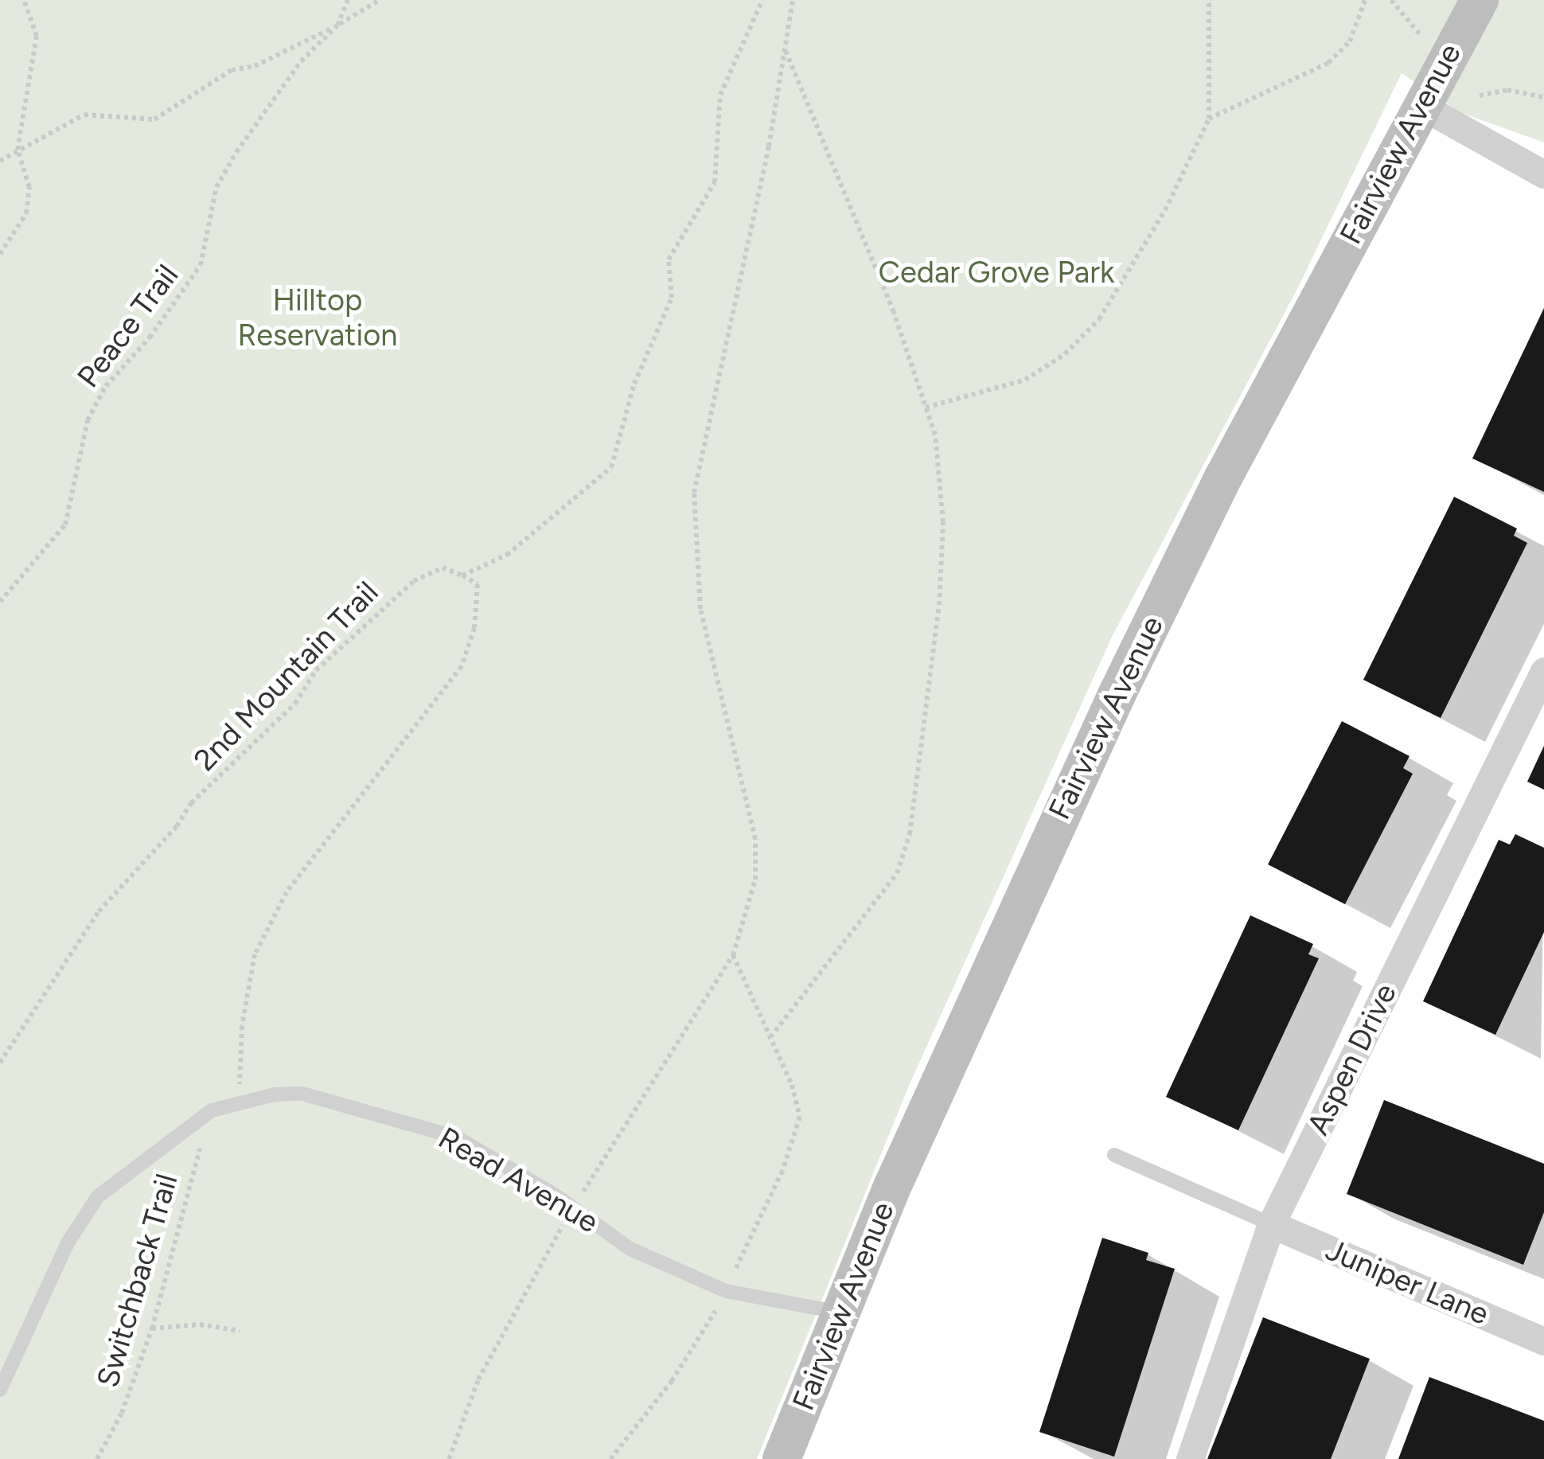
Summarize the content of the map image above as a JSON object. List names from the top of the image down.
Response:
{
  "streets": {
    "main road": ["Fairview Avenue"],
    "street": ["Aspen Drive", "Juniper Lane"],
    "lane": ["Read Avenue"],
    "path": ["Peace Trail", "2nd Mountain Trail", "Switchback Trail"]
  },
  "crossings": [
    ["Fairview Avenue", "Read Avenue"],
    ["Aspen Drive", "Juniper Lane"],
    ["Read Avenue", "Switchback Trail"]
  ],
  "parks": ["Cedar Grove Park", "Hilltop Reservation"]
}
